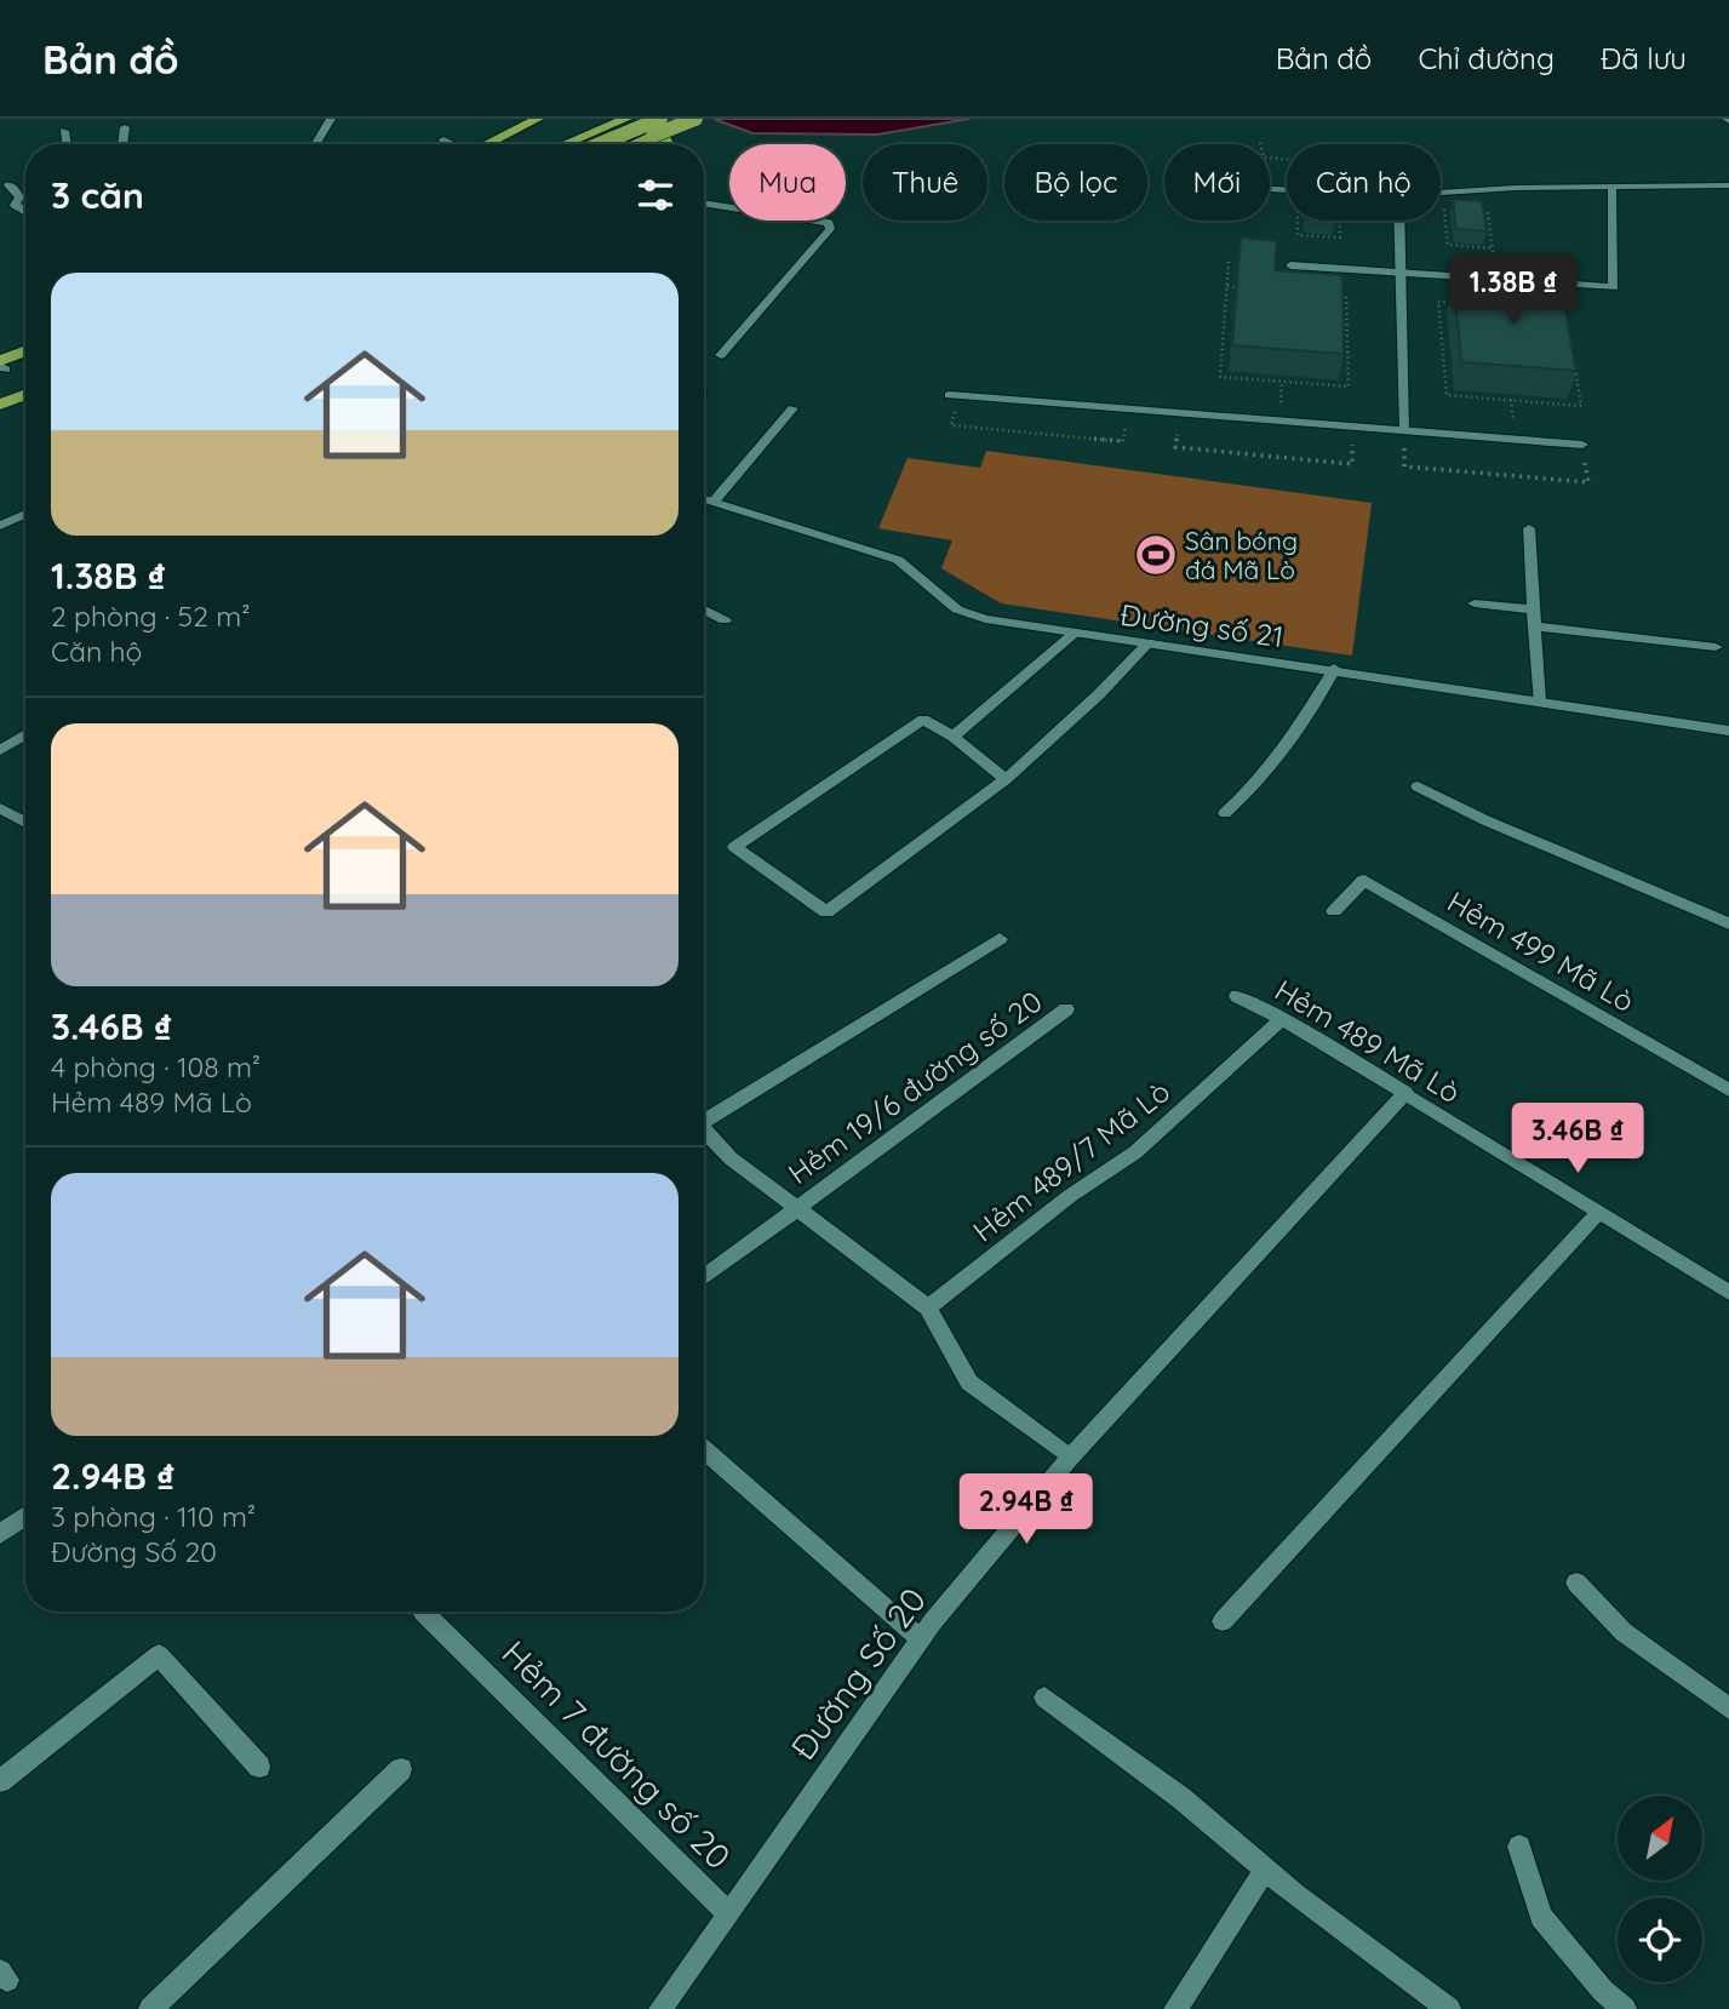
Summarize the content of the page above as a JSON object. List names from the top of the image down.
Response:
{
  "streets": {
    "street": [
      "Đường số 21",
      "Hẻm 499 Mã Lò",
      "Hẻm 489 Mã Lò",
      "Hẻm 19/6 đường số 20",
      "Hẻm 489/7 Mã Lò",
      "Đường Số 20",
      "Hẻm 7 đường số 20"
    ]
  },
  "crossings": [
    ["Hẻm 489 Mã Lò", "Hẻm 489/7 Mã Lò"],
    ["Hẻm 489 Mã Lò", "Đường Số 20"],
    ["Đường Số 20", "Hẻm 7 đường số 20"]
  ],
  "places": {
    "sports": ["Sân bóng đá Mã Lò"]
  },
  "north": "top right",
  "page": {
    "header": "Bản đồ",
    "nav": ["Bản đồ", "Chỉ đường", "Đã lưu"],
    "chip": [
      "Mua",
      "Thuê",
      "Bộ lọc",
      "Mới",
      "Căn hộ"
    ],
    "heading": "3 căn",
    "list": [
      {
        "name": "1.38B ₫",
        "note": "2 phòng · 52 m² · Căn hộ"
      },
      {
        "name": "3.46B ₫",
        "note": "4 phòng · 108 m² · Hẻm 489 Mã Lò"
      },
      {
        "name": "2.94B ₫",
        "note": "3 phòng · 110 m² · Đường Số 20"
      }
    ],
    "price": ["1.38B ₫", "3.46B ₫", "2.94B ₫"]
  }
}
